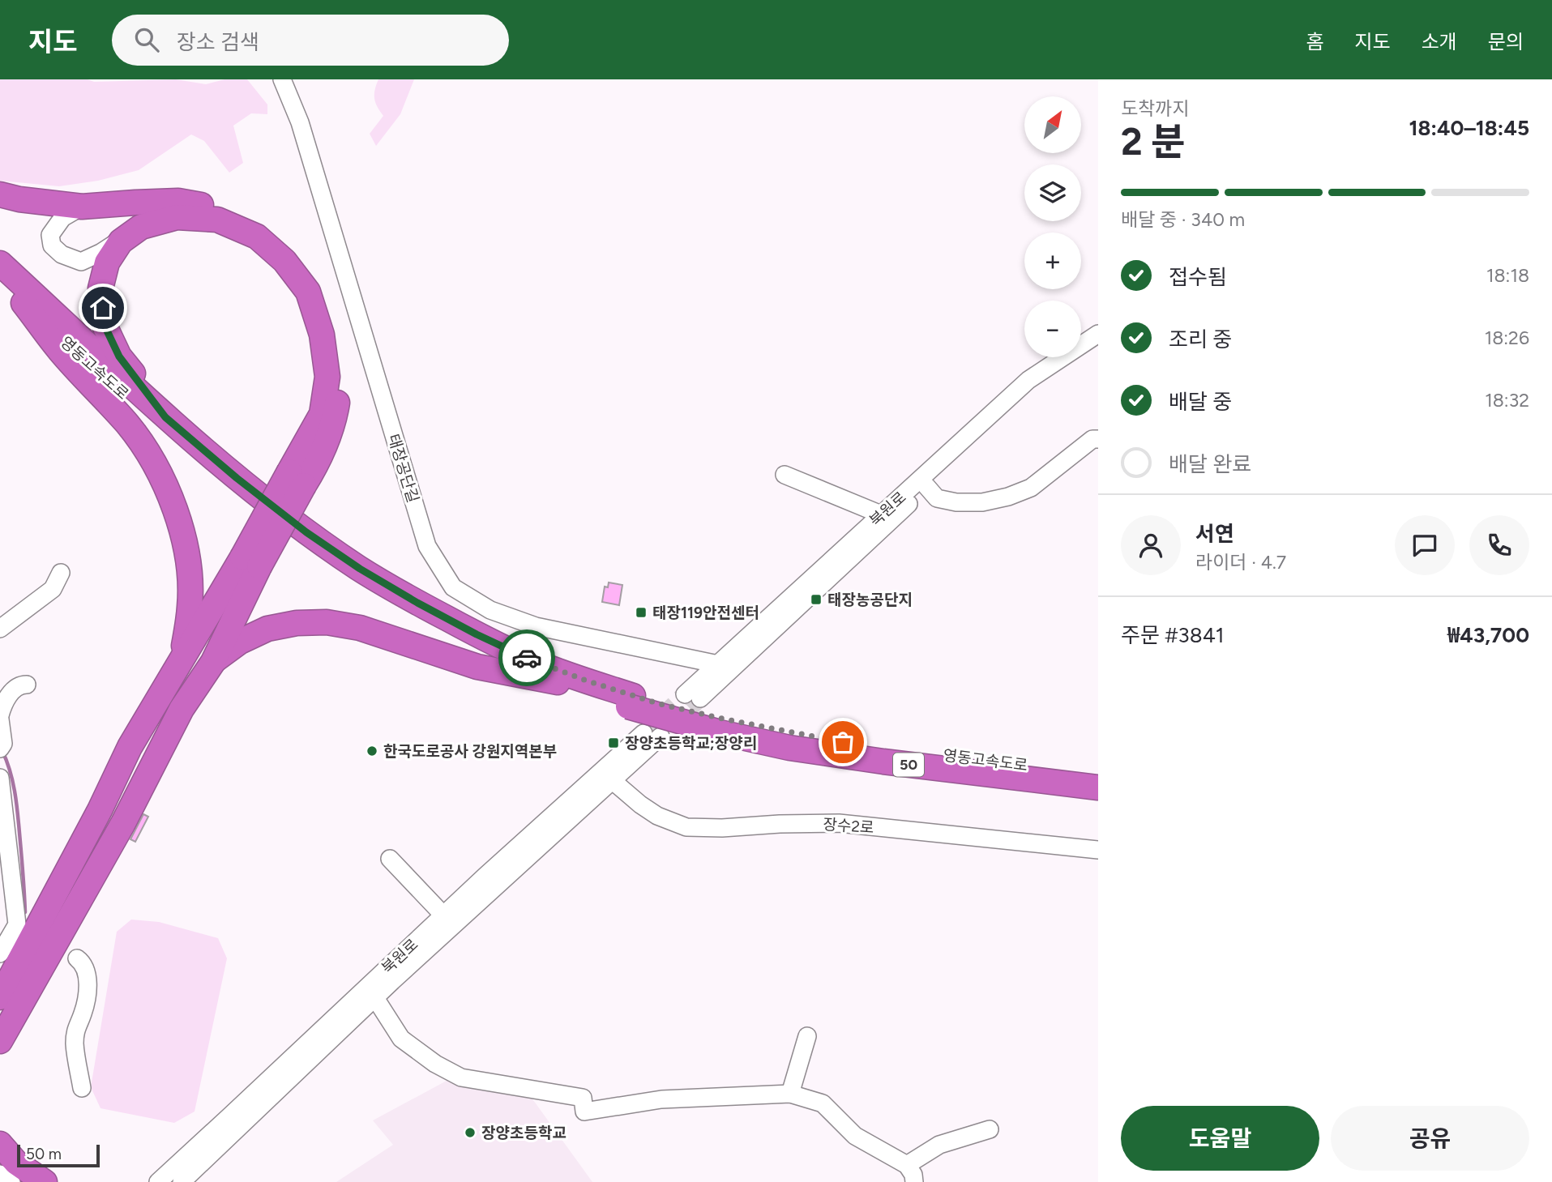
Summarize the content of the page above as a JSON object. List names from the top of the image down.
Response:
{
  "streets": {
    "highway": ["영동고속도로", "50"],
    "street": ["태장공단길", "북원로", "장수2로"]
  },
  "crossings": [
    ["태장공단길", "북원로"],
    ["북원로", "장수2로"]
  ],
  "places": {
    "transit": ["태장농공단지", "태장119안전센터", "장양초등학교;장양리"],
    "other": ["한국도로공사 강원지역본부", "장양초등학교"]
  },
  "scale_bar": "50 m",
  "north": "top right",
  "page": {
    "header": "지도",
    "search": "장소 검색",
    "nav": [
      "홈",
      "지도",
      "소개",
      "문의"
    ],
    "heading": ["2 분", "도착까지", "18:40–18:45"],
    "panel": [
      "서연",
      "라이더 · 4.7",
      "주문 #3841",
      "₩43,700"
    ],
    "map_buttons": ["+", "−"],
    "bar": "배달 중 · 340 m",
    "list": [
      ["접수됨", "18:18"],
      ["조리 중", "18:26"],
      ["배달 중", "18:32"],
      "배달 완료"
    ],
    "buttons": ["도움말", "공유"],
    "scale": "50 m"
  }
}
